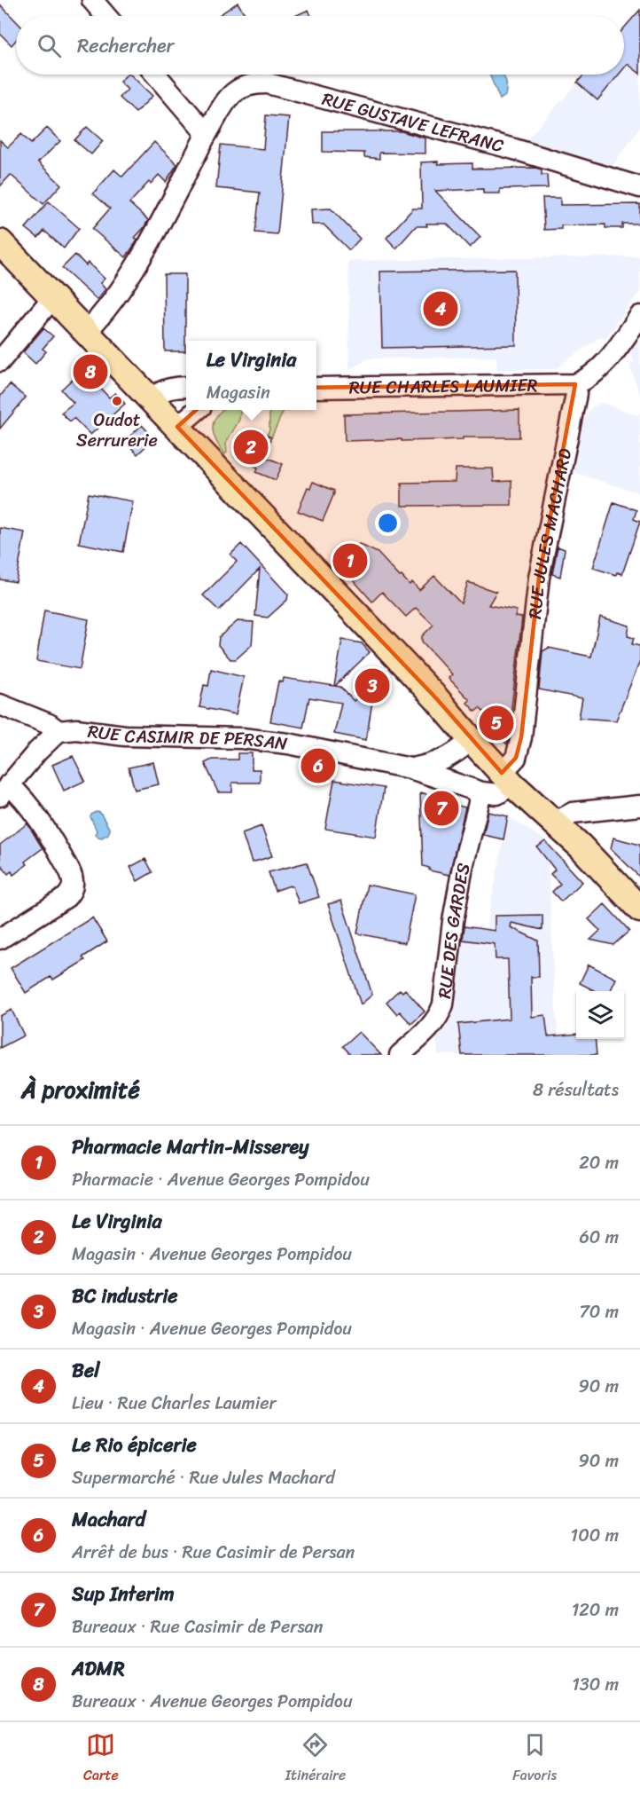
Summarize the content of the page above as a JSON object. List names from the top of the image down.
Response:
{
  "streets": {
    "street": [
      "RUE GUSTAVE LEFRANC",
      "RUE CHARLES LAUMIER",
      "RUE JULES MACHARD",
      "RUE CASIMIR DE PERSAN",
      "RUE DES GARDES"
    ]
  },
  "crossings": [
    ["RUE CHARLES LAUMIER", "RUE JULES MACHARD"],
    ["RUE JULES MACHARD", "RUE CASIMIR DE PERSAN"],
    ["RUE CASIMIR DE PERSAN", "RUE DES GARDES"]
  ],
  "places": ["Oudot Serrurerie"],
  "page": {
    "search": "Rechercher",
    "pins": [
      "4",
      "8",
      "2",
      "1",
      "3",
      "5",
      "6",
      "7"
    ],
    "popup": ["Le Virginia", "Magasin"],
    "heading": ["À proximité", "8 résultats"],
    "list": [
      {
        "mark": "1",
        "name": "Pharmacie Martin-Misserey",
        "note": "Pharmacie · Avenue Georges Pompidou",
        "value": "20 m"
      },
      {
        "mark": "2",
        "name": "Le Virginia",
        "note": "Magasin · Avenue Georges Pompidou",
        "value": "60 m"
      },
      {
        "mark": "3",
        "name": "BC industrie",
        "note": "Magasin · Avenue Georges Pompidou",
        "value": "70 m"
      },
      {
        "mark": "4",
        "name": "Bel",
        "note": "Lieu · Rue Charles Laumier",
        "value": "90 m"
      },
      {
        "mark": "5",
        "name": "Le Rio épicerie",
        "note": "Supermarché · Rue Jules Machard",
        "value": "90 m"
      },
      {
        "mark": "6",
        "name": "Machard",
        "note": "Arrêt de bus · Rue Casimir de Persan",
        "value": "100 m"
      },
      {
        "mark": "7",
        "name": "Sup Interim",
        "note": "Bureaux · Rue Casimir de Persan",
        "value": "120 m"
      },
      {
        "mark": "8",
        "name": "ADMR",
        "note": "Bureaux · Avenue Georges Pompidou",
        "value": "130 m"
      }
    ],
    "nav": ["Carte", "Itinéraire", "Favoris"]
  }
}
